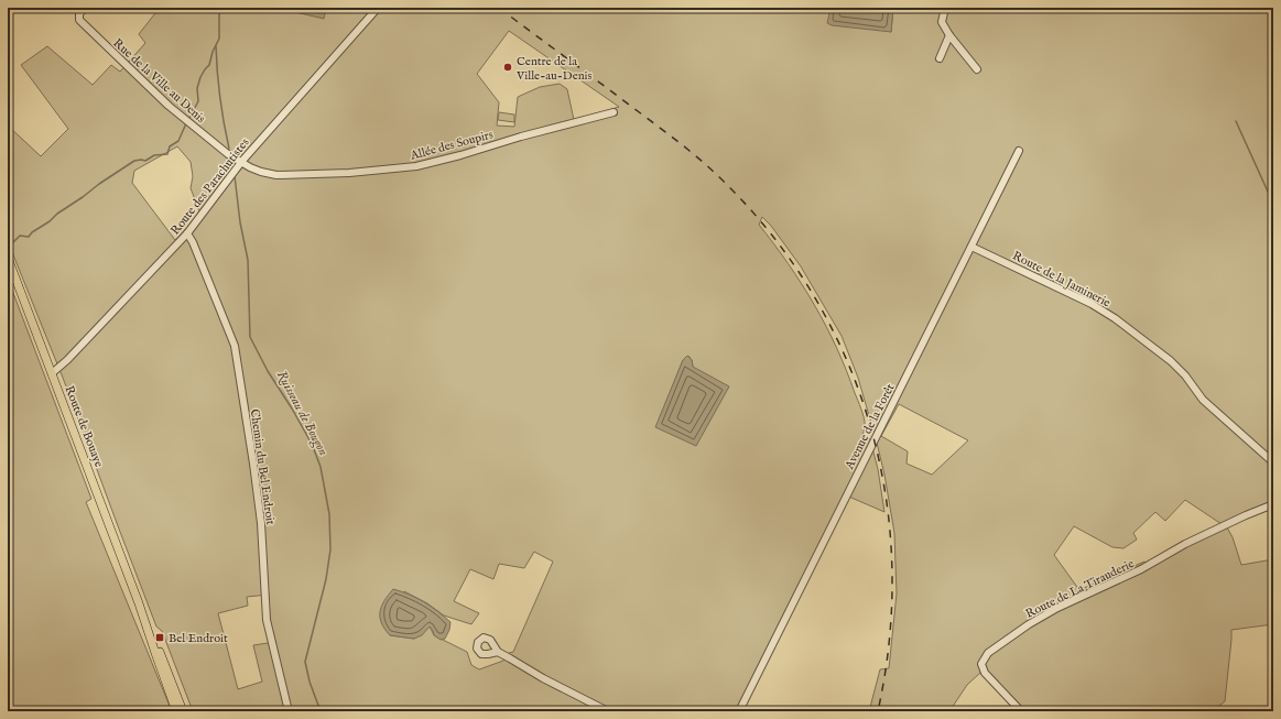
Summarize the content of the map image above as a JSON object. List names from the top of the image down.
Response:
{
  "streets": {
    "main road": ["Route de Bouaye"],
    "street": [
      "Rue de la Ville au Denis",
      "Allée des Soupirs",
      "Route des Parachutistes",
      "Route de la Jaminerie",
      "Avenue de la Forêt",
      "Chemin du Bel Endroit",
      "Route de La Tirauderie"
    ]
  },
  "crossings": [
    ["Rue de la Ville au Denis", "Allée des Soupirs"],
    ["Rue de la Ville au Denis", "Route des Parachutistes"],
    ["Allée des Soupirs", "Route des Parachutistes"],
    ["Route des Parachutistes", "Route de Bouaye"],
    ["Route des Parachutistes", "Chemin du Bel Endroit"],
    ["Route de la Jaminerie", "Avenue de la Forêt"]
  ],
  "water": ["Ruisseau de Bougon"],
  "places": {
    "other": ["Centre de la Ville-au-Denis"],
    "transit": ["Bel Endroit"]
  }
}
